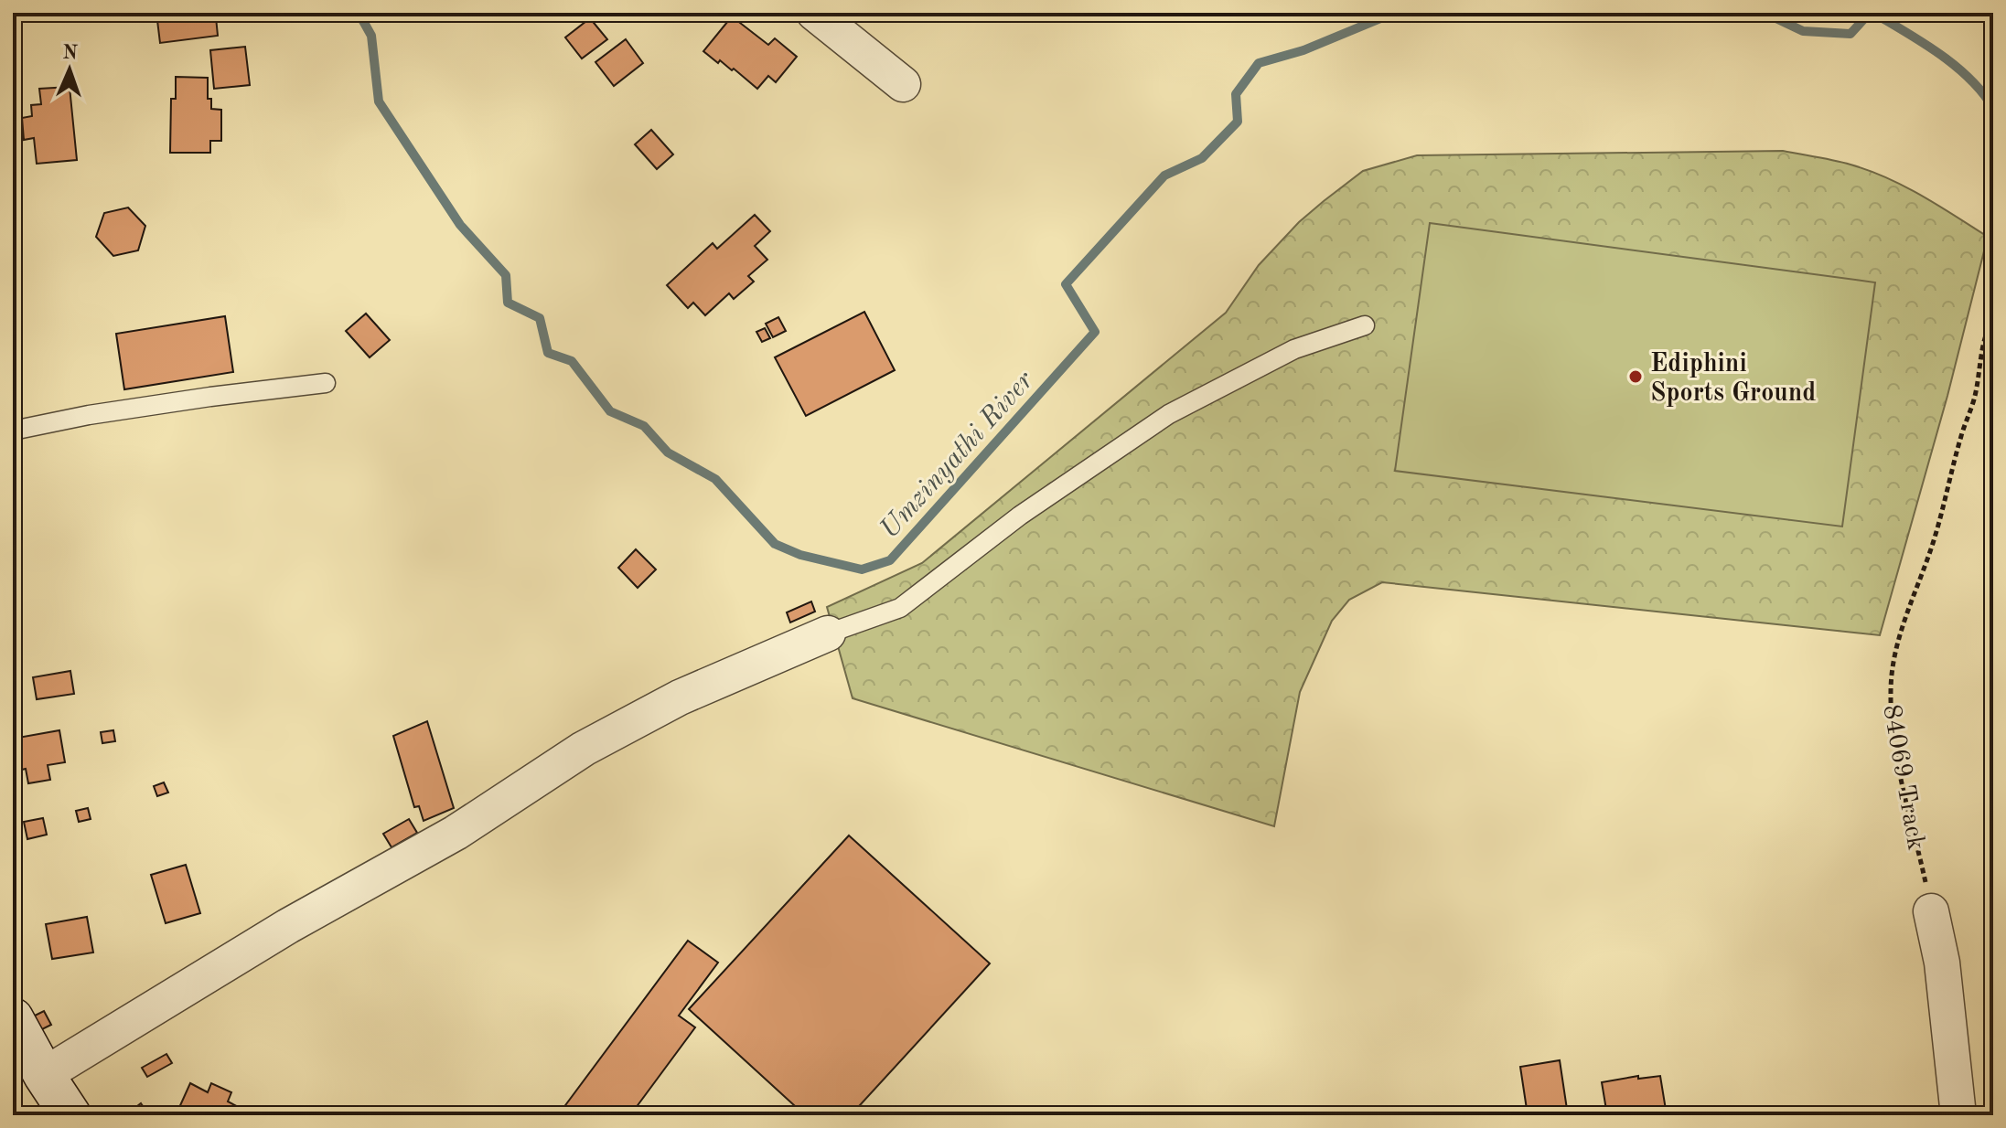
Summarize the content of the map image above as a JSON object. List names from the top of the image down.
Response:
{
  "streets": {
    "path": ["84069 Track"]
  },
  "water": ["Umzinyathi River"],
  "places": ["Ediphini Sports Ground"],
  "north": "top"
}
